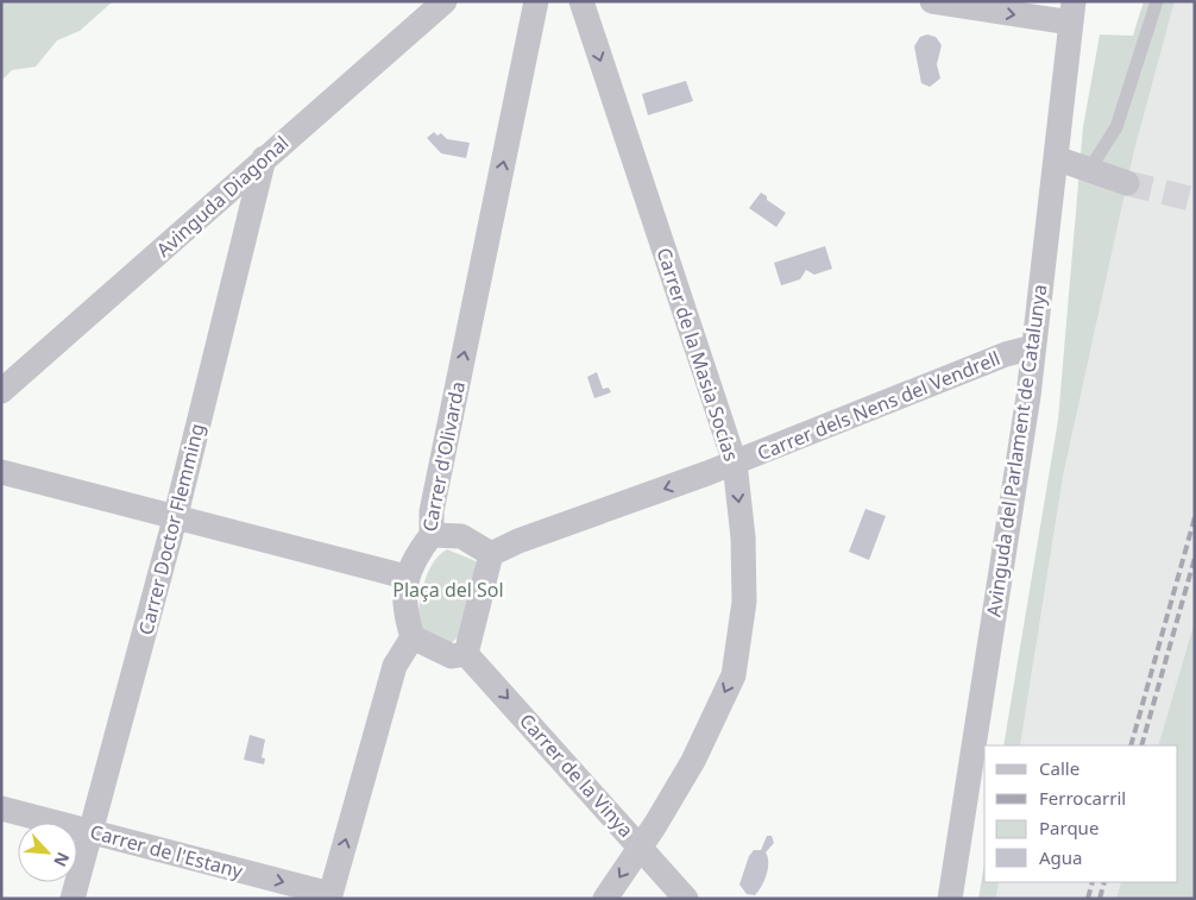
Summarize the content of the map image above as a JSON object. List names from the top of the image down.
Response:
{
  "streets": {
    "street": [
      "Avinguda Diagonal",
      "Carrer de la Masia Socías",
      "Carrer dels Nens del Vendrell",
      "Avinguda del Parlament de Catalunya",
      "Carrer d'Olivarda",
      "Carrer Doctor Flemming",
      "Carrer de la Vinya",
      "Carrer de l'Estany"
    ]
  },
  "crossings": [
    ["Avinguda Diagonal", "Carrer Doctor Flemming"],
    ["Carrer de la Masia Socías", "Carrer dels Nens del Vendrell"],
    ["Carrer de la Masia Socías", "Carrer de la Vinya"],
    ["Carrer dels Nens del Vendrell", "Avinguda del Parlament de Catalunya"],
    ["Carrer Doctor Flemming", "Carrer de l'Estany"]
  ],
  "one_way": [
    "Carrer de la Masia Socías",
    "Carrer dels Nens del Vendrell",
    "Carrer d'Olivarda",
    "Carrer de la Vinya",
    "Carrer de l'Estany"
  ],
  "parks": ["Plaça del Sol"],
  "legend": [
    "Calle",
    "Ferrocarril",
    "Parque",
    "Agua"
  ],
  "north": "bottom right"
}
